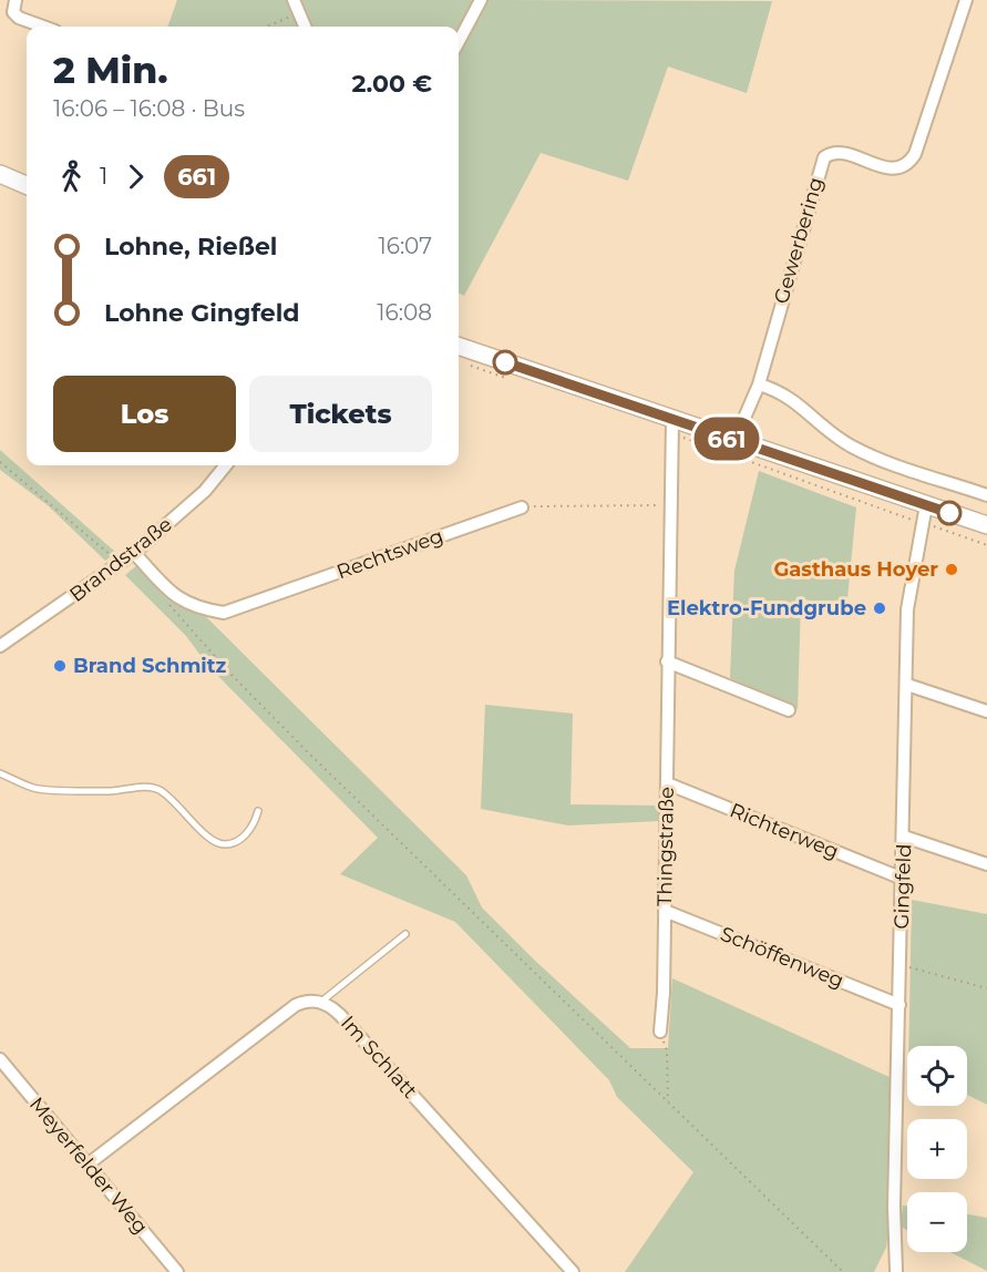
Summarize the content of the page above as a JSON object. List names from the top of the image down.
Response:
{
  "streets": {
    "street": [
      "Gewerbering",
      "Rechtsweg",
      "Brandstraße",
      "Richterweg",
      "Thingstraße",
      "Gingfeld",
      "Schöffenweg",
      "Im Schlatt",
      "Meyerfelder Weg"
    ]
  },
  "crossings": [
    ["Rechtsweg", "Brandstraße"],
    ["Richterweg", "Thingstraße"],
    ["Richterweg", "Gingfeld"],
    ["Thingstraße", "Schöffenweg"],
    ["Gingfeld", "Schöffenweg"],
    ["Im Schlatt", "Meyerfelder Weg"]
  ],
  "places": ["Gasthaus Hoyer", "Elektro-Fundgrube", "Brand Schmitz"],
  "lines": ["bus line 661"],
  "page": {
    "on_map": "661",
    "heading": ["2 Min.", "16:06 – 16:08 · Bus", "2.00 €"],
    "legs": ["1", "661"],
    "list": [
      {
        "name": "Lohne, Rießel",
        "value": "16:07"
      },
      {
        "name": "Lohne Gingfeld",
        "value": "16:08"
      }
    ],
    "buttons": ["Los", "Tickets"],
    "map_buttons": ["+", "−"]
  }
}
